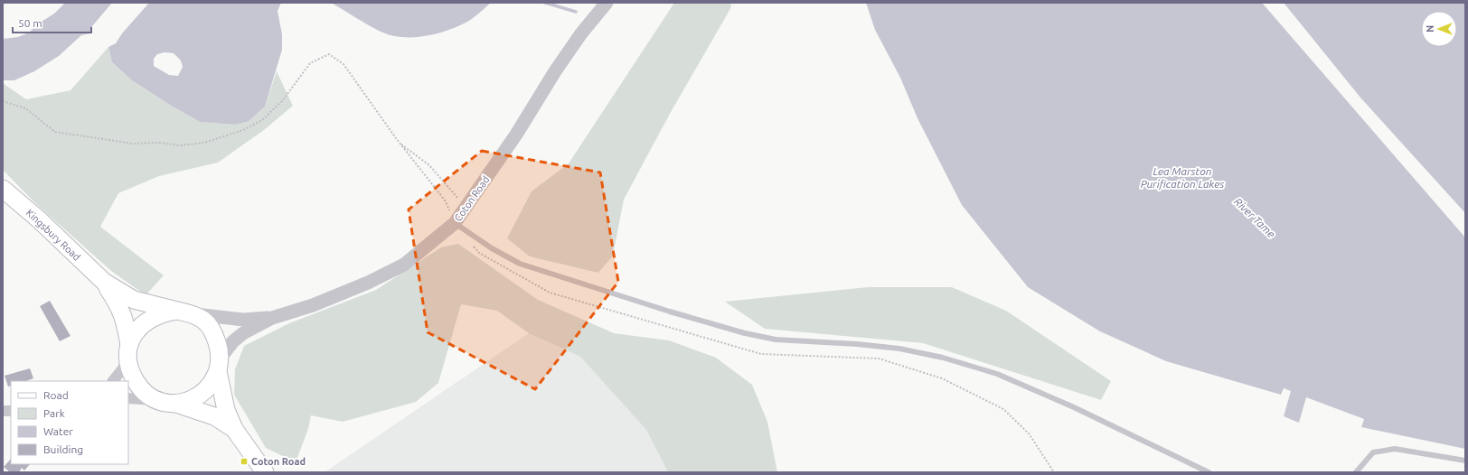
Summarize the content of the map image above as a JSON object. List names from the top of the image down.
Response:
{
  "streets": {
    "main road": ["Kingsbury Road"],
    "street": ["Coton Road"]
  },
  "water": ["Lea Marston Purification Lakes", "River Tame"],
  "places": {
    "transit": ["Coton Road"]
  },
  "legend": [
    "Road",
    "Park",
    "Water",
    "Building"
  ],
  "scale_bar": "50 m",
  "north": "left"
}
